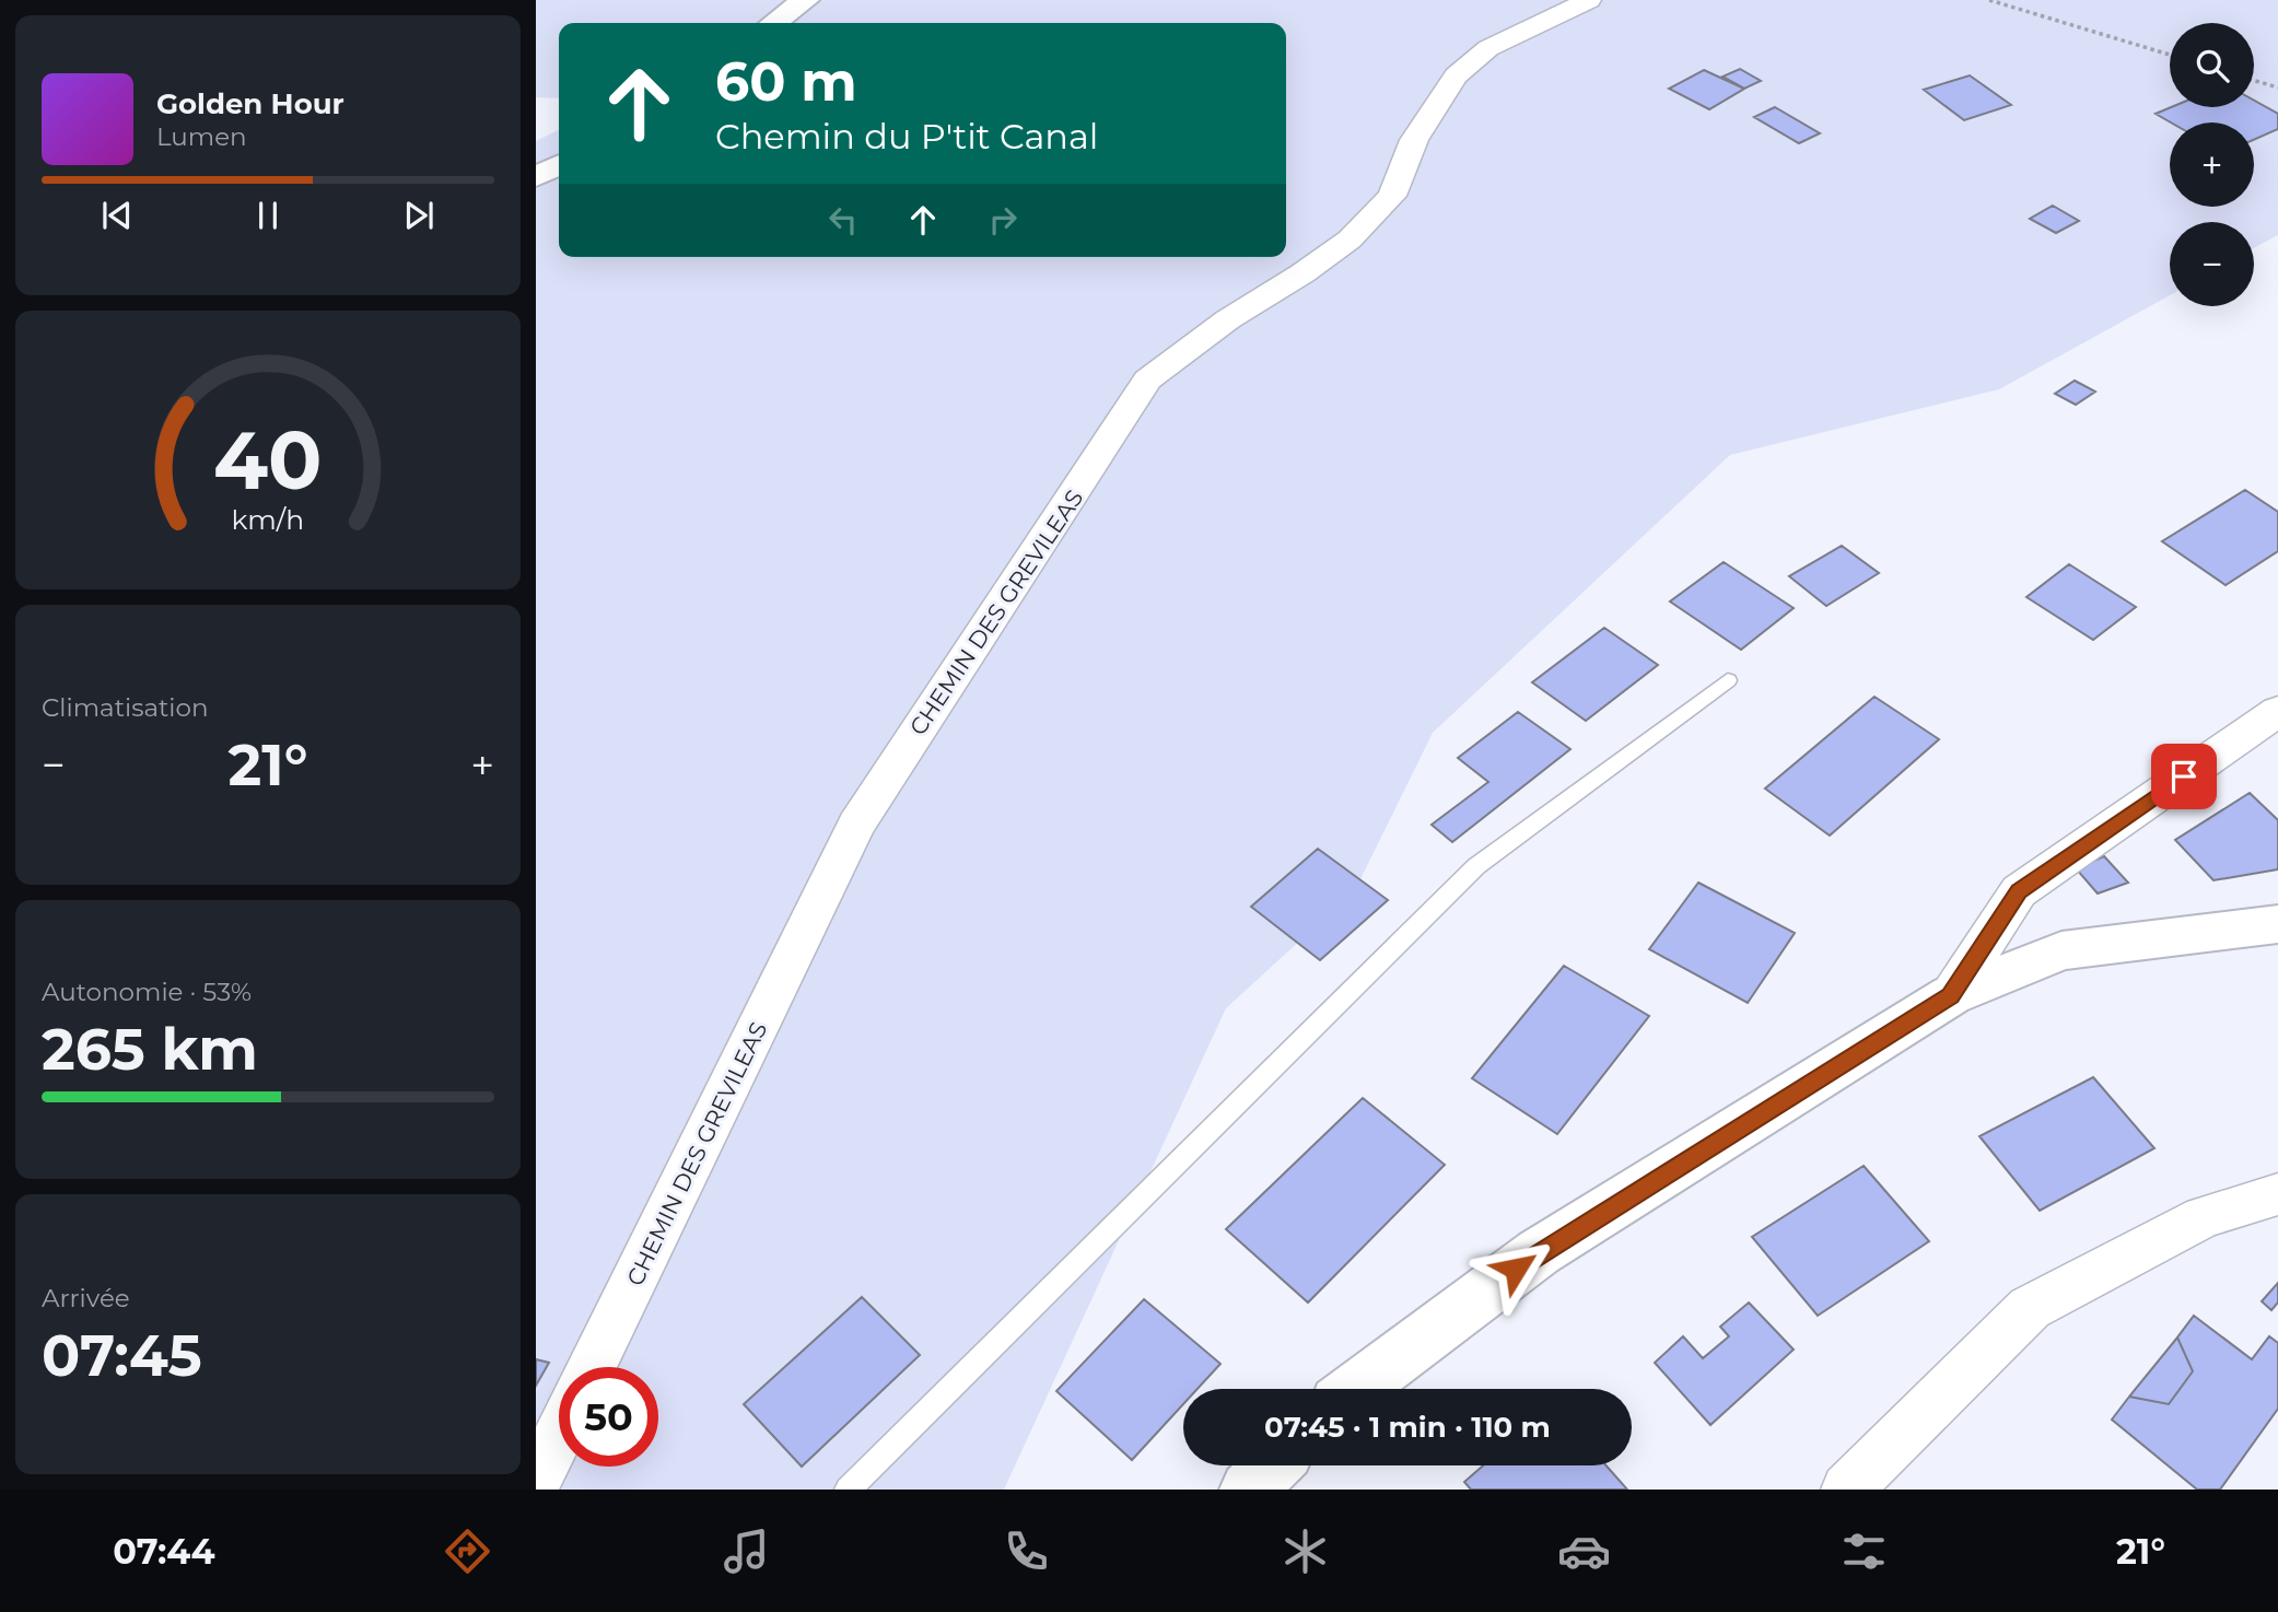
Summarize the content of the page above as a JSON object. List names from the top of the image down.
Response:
{
  "streets": {
    "street": ["CHEMIN DES GREVILEAS"]
  },
  "page": {
    "map_buttons": ["+", "−"],
    "turn": ["60 m", "Chemin du P'tit Canal"],
    "song": ["Golden Hour", "Lumen"],
    "tile": [
      "Climatisation",
      ["Autonomie · 53%", "265 km"],
      ["Arrivée", "07:45"]
    ],
    "heat": ["−", "21°", "+"],
    "limit": "50",
    "trip": "07:45 · 1 min · 110 m",
    "tabs": ["07:44", "21°"],
    "gauge": ["40", "km/h"]
  }
}
